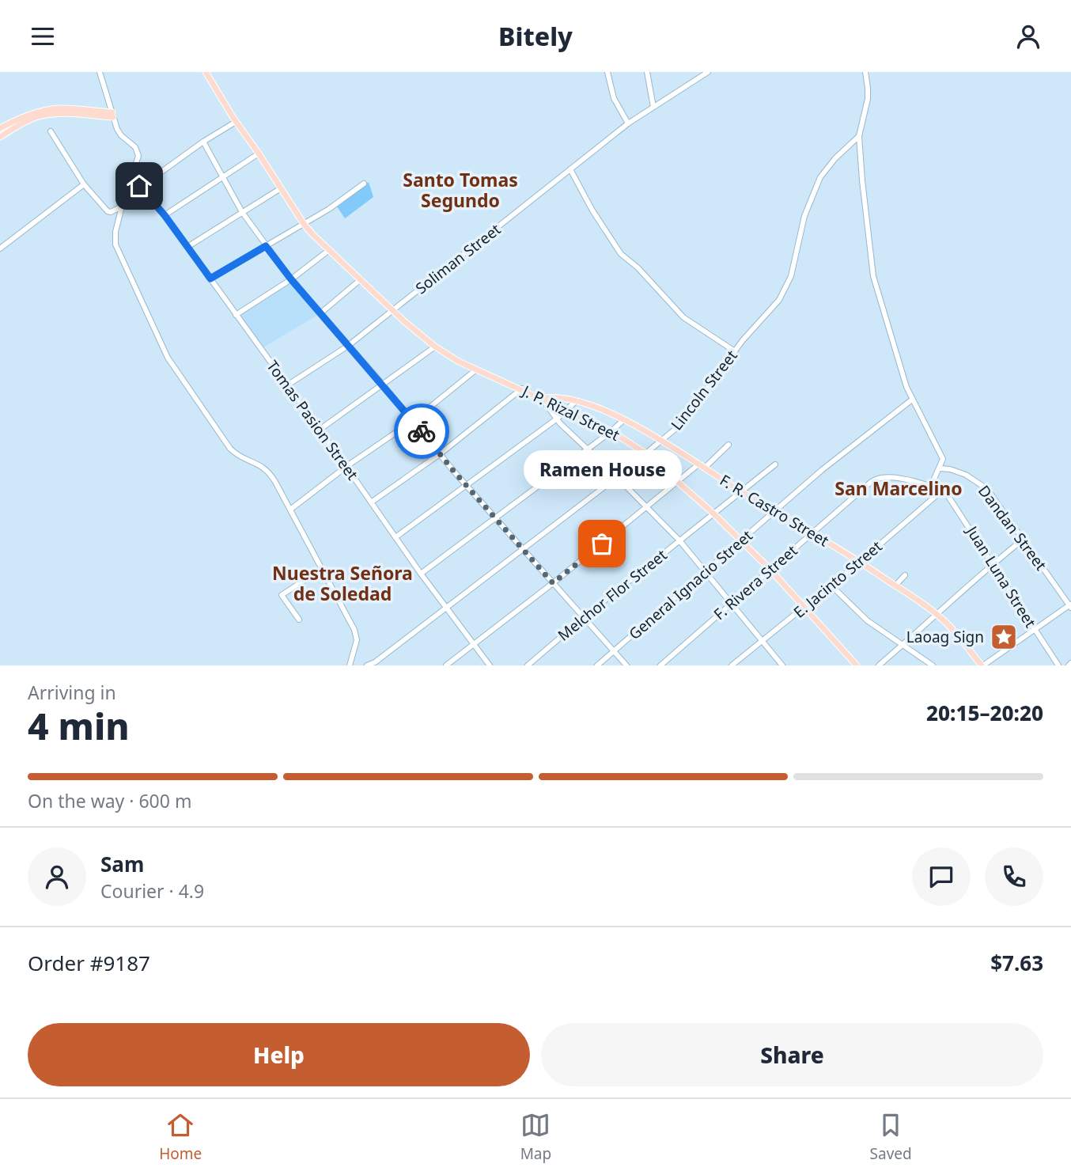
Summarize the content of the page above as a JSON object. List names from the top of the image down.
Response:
{
  "streets": {
    "main road": ["J. P. Rizal Street", "F. R. Castro Street"],
    "street": [
      "Soliman Street",
      "Lincoln Street",
      "Tomas Pasion Street",
      "Dandan Street",
      "Juan Luna Street",
      "E. Jacinto Street",
      "F. Rivera Street",
      "General Ignacio Street",
      "Melchor Flor Street"
    ]
  },
  "crossings": [
    ["Soliman Street", "J. P. Rizal Street"],
    ["Soliman Street", "Tomas Pasion Street"],
    ["Lincoln Street", "J. P. Rizal Street"],
    ["Lincoln Street", "Tomas Pasion Street"],
    ["Lincoln Street", "F. R. Castro Street"],
    ["J. P. Rizal Street", "F. R. Castro Street"],
    ["J. P. Rizal Street", "E. Jacinto Street"],
    ["J. P. Rizal Street", "F. Rivera Street"],
    ["J. P. Rizal Street", "General Ignacio Street"],
    ["J. P. Rizal Street", "Melchor Flor Street"],
    ["F. R. Castro Street", "E. Jacinto Street"],
    ["F. R. Castro Street", "F. Rivera Street"],
    ["F. R. Castro Street", "General Ignacio Street"],
    ["F. R. Castro Street", "Melchor Flor Street"],
    ["Juan Luna Street", "E. Jacinto Street"],
    ["Juan Luna Street", "F. Rivera Street"],
    ["E. Jacinto Street", "F. Rivera Street"]
  ],
  "districts": ["Santo Tomas Segundo", "San Marcelino", "Nuestra Señora de Soledad"],
  "places": {
    "other": ["Ramen House"],
    "place": ["Laoag Sign"]
  },
  "page": {
    "header": "Bitely",
    "bubble": "Ramen House",
    "heading": ["4 min", "Arriving in", "20:15–20:20"],
    "panel": [
      "Sam",
      "Courier · 4.9",
      "Order #9187",
      "$7.63"
    ],
    "bar": "On the way · 600 m",
    "buttons": ["Help", "Share"],
    "tabs": ["Home", "Map", "Saved"]
  }
}
